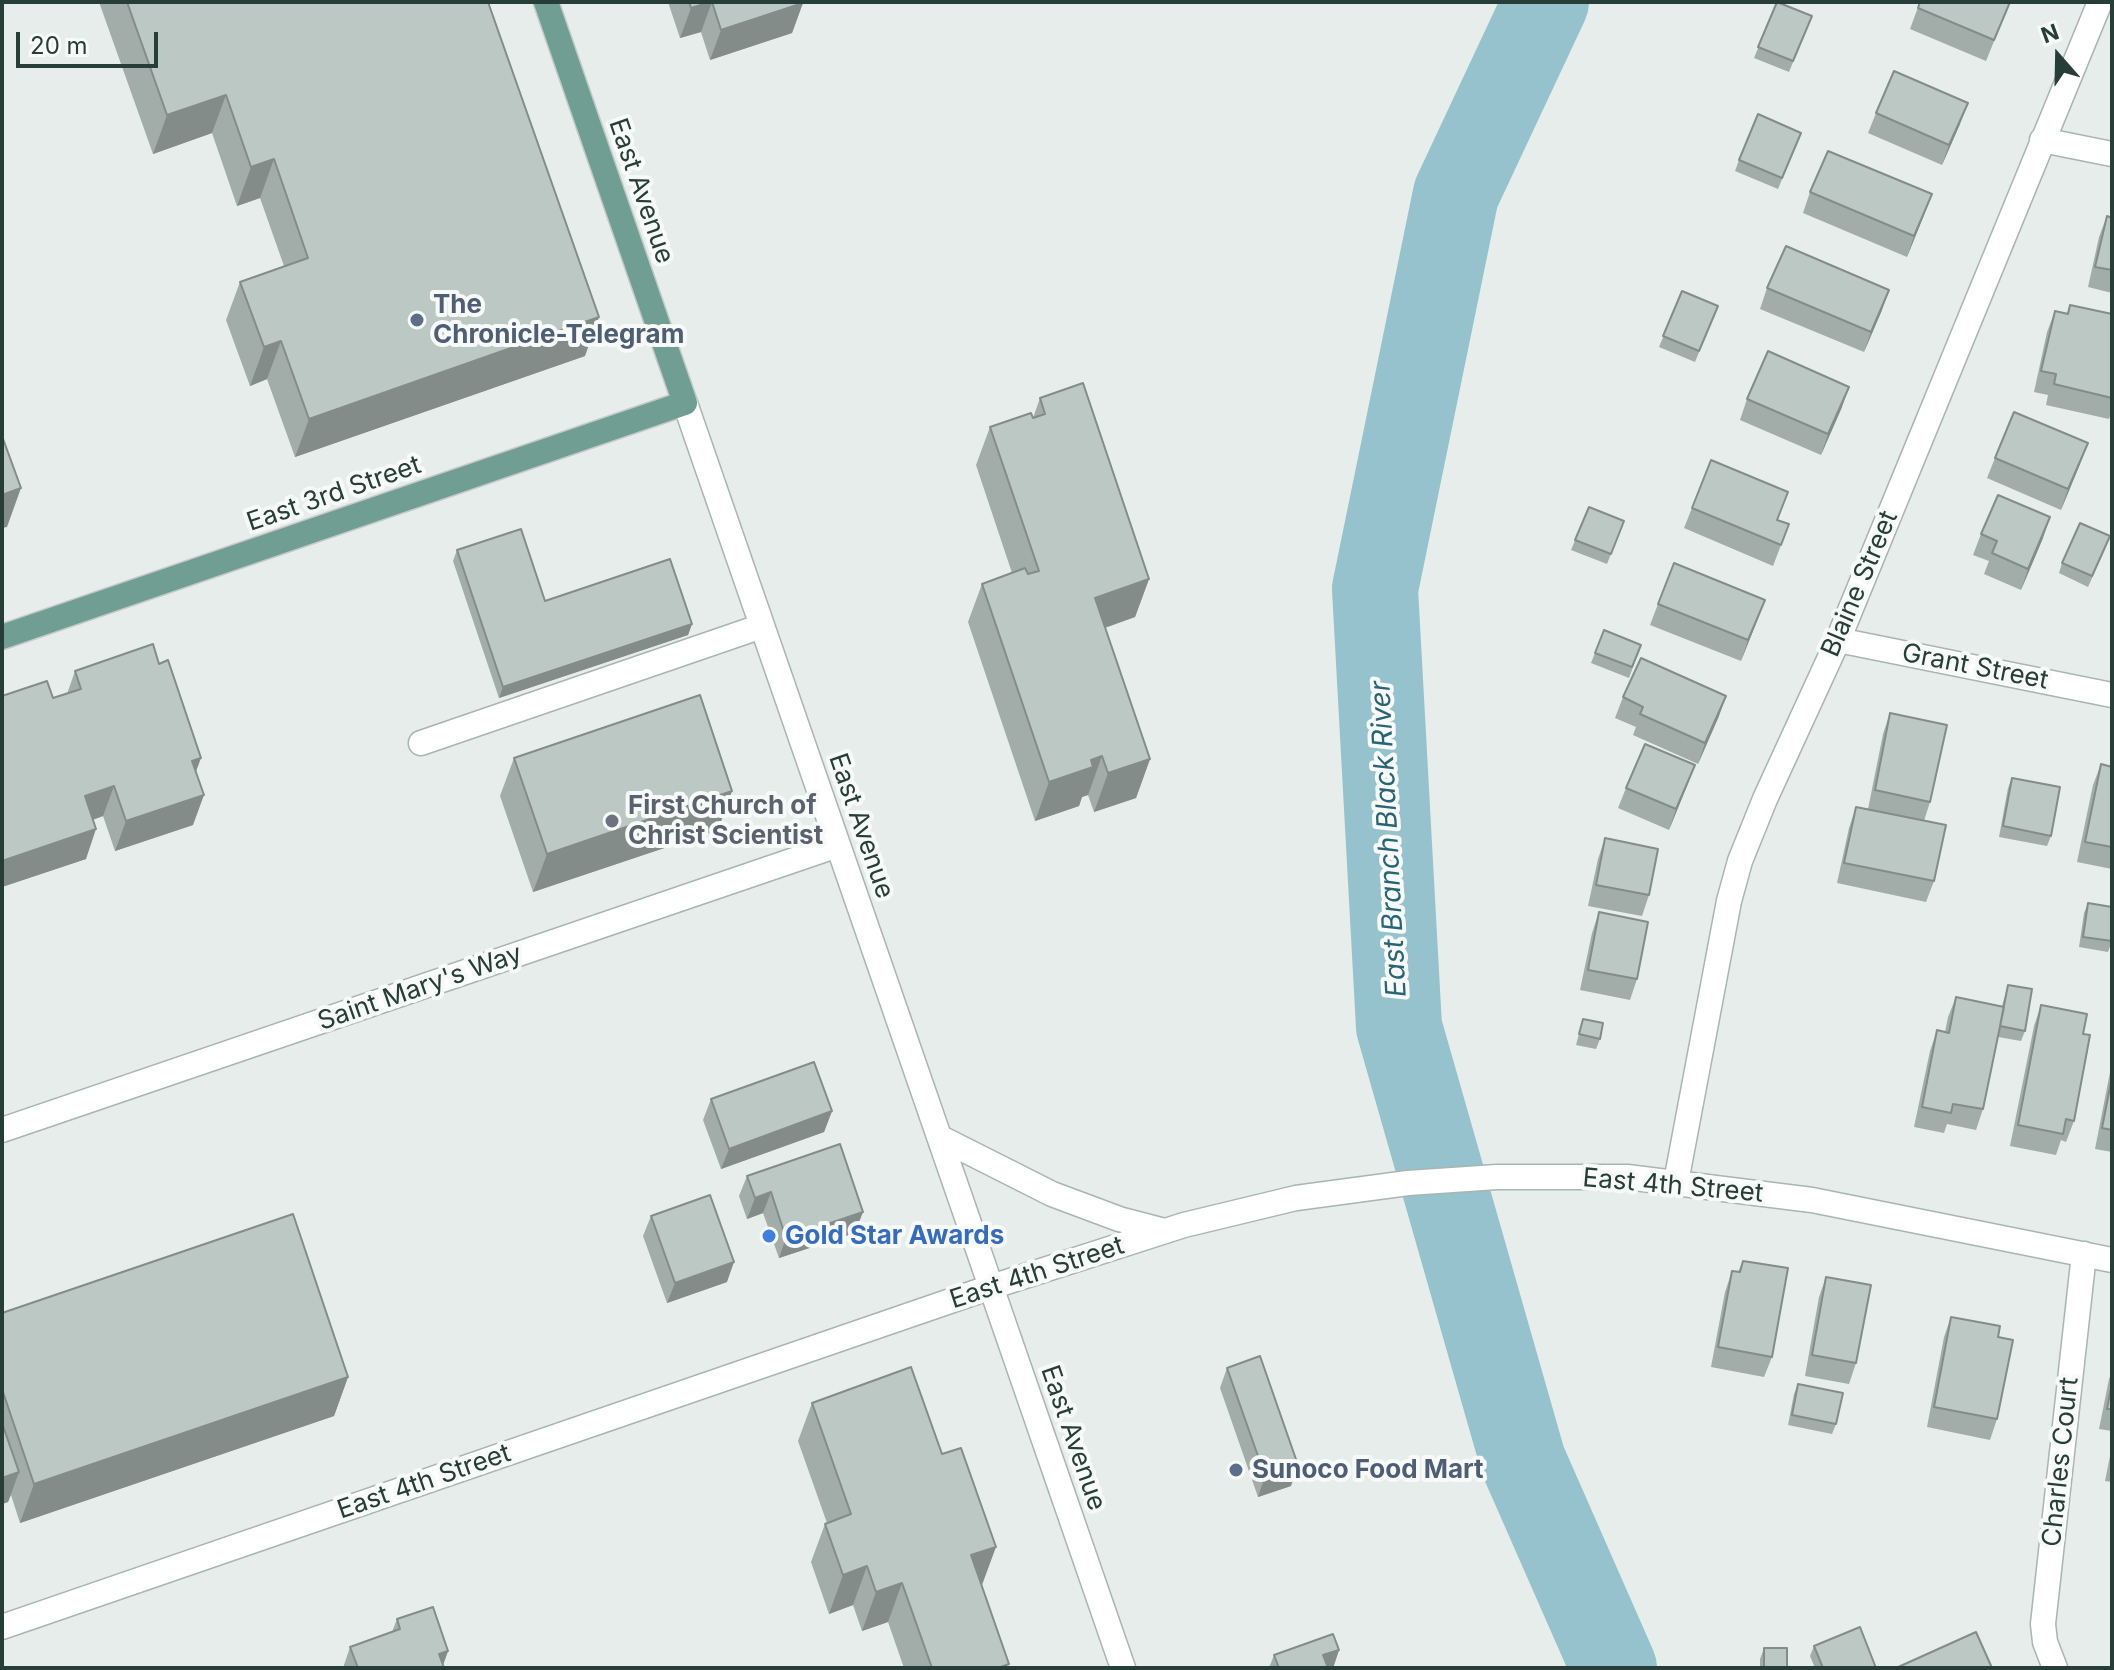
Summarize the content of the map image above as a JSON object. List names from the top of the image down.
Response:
{
  "streets": {
    "main road": ["East Avenue", "East 3rd Street"],
    "street": [
      "Blaine Street",
      "Grant Street",
      "Saint Mary's Way",
      "East 4th Street",
      "Charles Court"
    ]
  },
  "crossings": [
    ["East Avenue", "East 3rd Street"],
    ["East Avenue", "Saint Mary's Way"],
    ["East Avenue", "East 4th Street"],
    ["Blaine Street", "Grant Street"],
    ["Blaine Street", "East 4th Street"],
    ["East 4th Street", "Charles Court"]
  ],
  "water": ["East Branch Black River"],
  "places": [
    "The Chronicle-Telegram",
    "First Church of Christ Scientist",
    "Gold Star Awards",
    "Sunoco Food Mart"
  ],
  "scale_bar": "20 m",
  "north": "top"
}
